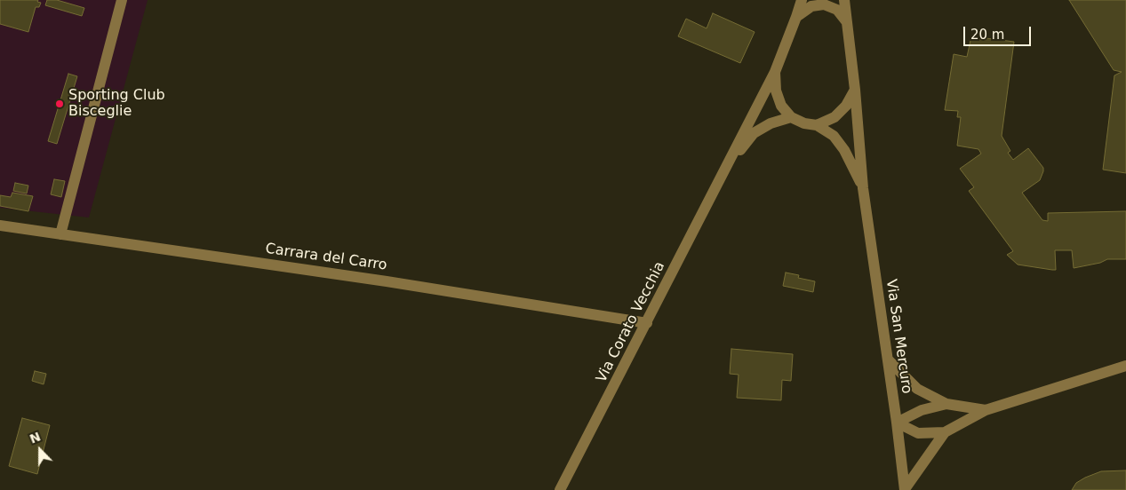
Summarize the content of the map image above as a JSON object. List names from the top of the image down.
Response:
{
  "streets": {
    "street": ["Carrara del Carro", "Via Corato Vecchia", "Via San Mercuro"]
  },
  "crossings": [
    ["Carrara del Carro", "Via Corato Vecchia"]
  ],
  "places": ["Sporting Club Bisceglie"],
  "scale_bar": "20 m",
  "north": "top"
}
